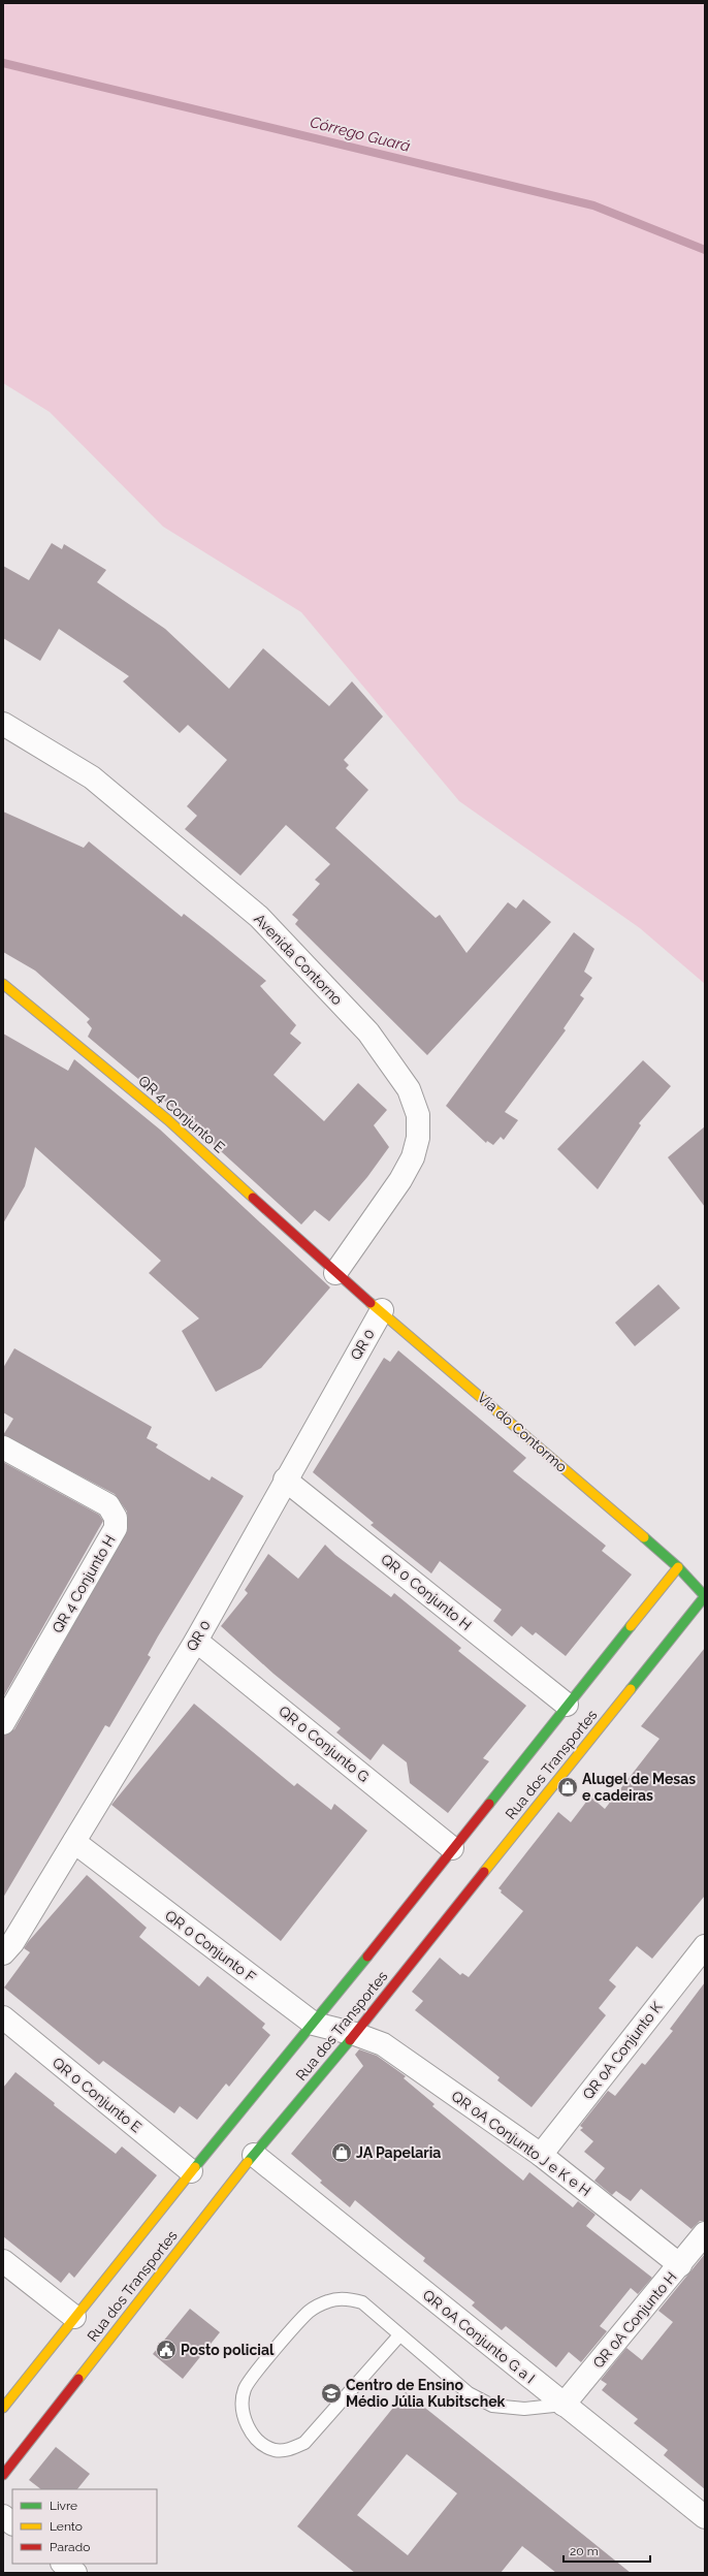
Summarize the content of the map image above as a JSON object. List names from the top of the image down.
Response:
{
  "streets": {
    "street": [
      "Avenida Contorno",
      "QR 4 Conjunto E",
      "QR 0",
      "Via do Contormo",
      "QR 4 Conjunto H",
      "QR 0 Conjunto H",
      "QR 0 Conjunto G",
      "Rua dos Transportes",
      "QR 0 Conjunto F",
      "QR 0A Conjunto K",
      "QR 0 Conjunto E",
      "QR 0A Conjunto J e K e H",
      "QR 0A Conjunto H",
      "QR 0A Conjunto G a I"
    ]
  },
  "crossings": [
    ["Avenida Contorno", "QR 4 Conjunto E"],
    ["Avenida Contorno", "Via do Contormo"],
    ["QR 4 Conjunto E", "Via do Contormo"],
    ["QR 0", "Via do Contormo"],
    ["QR 0", "QR 0 Conjunto H"],
    ["QR 0", "QR 0 Conjunto G"],
    ["QR 0", "QR 0 Conjunto F"],
    ["Via do Contormo", "Rua dos Transportes"],
    ["QR 0 Conjunto H", "Rua dos Transportes"],
    ["QR 0 Conjunto G", "Rua dos Transportes"],
    ["Rua dos Transportes", "QR 0 Conjunto F"],
    ["Rua dos Transportes", "QR 0 Conjunto E"],
    ["Rua dos Transportes", "QR 0A Conjunto J e K e H"],
    ["Rua dos Transportes", "QR 0A Conjunto G a I"],
    ["QR 0 Conjunto F", "QR 0A Conjunto J e K e H"],
    ["QR 0A Conjunto K", "QR 0A Conjunto J e K e H"],
    ["QR 0A Conjunto J e K e H", "QR 0A Conjunto H"],
    ["QR 0A Conjunto H", "QR 0A Conjunto G a I"]
  ],
  "water": ["Córrego Guará"],
  "places": {
    "shop": ["Alugel de Mesas e cadeiras", "JA Papelaria"],
    "public building": ["Posto policial"],
    "school or university": ["Centro de Ensino Médio Júlia Kubitschek"]
  },
  "legend": ["Livre", "Lento", "Parado"],
  "scale_bar": "20 m"
}
